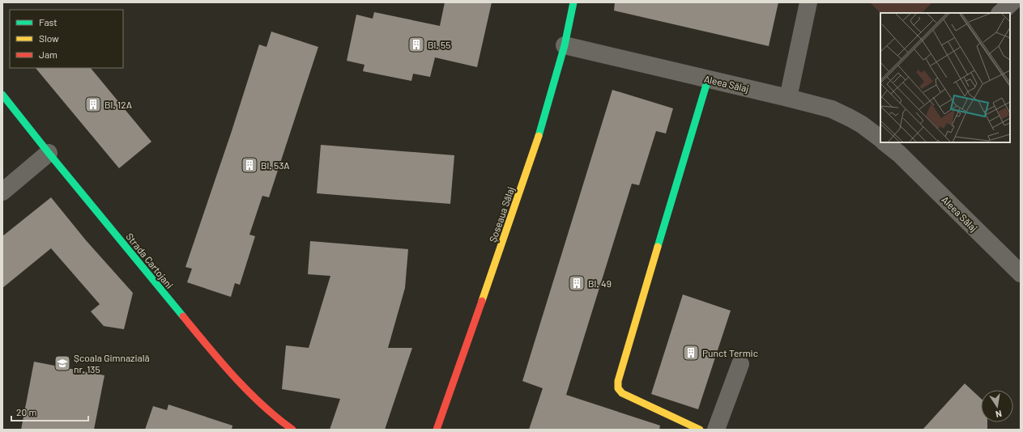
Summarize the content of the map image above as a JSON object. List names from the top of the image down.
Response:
{
  "streets": {
    "street": ["Aleea Sălaj", "Șoseaua Sălaj", "Strada Cartojani"]
  },
  "crossings": [
    ["Aleea Sălaj", "Șoseaua Sălaj"]
  ],
  "places": {
    "building": [
      "Bl. 55",
      "Bl. 12A",
      "Bl. 53A",
      "Bl. 49",
      "Punct Termic"
    ],
    "school or university": ["Școala Gimnazială nr. 135"]
  },
  "legend": ["Fast", "Slow", "Jam"],
  "scale_bar": "20 m",
  "north": "bottom"
}
